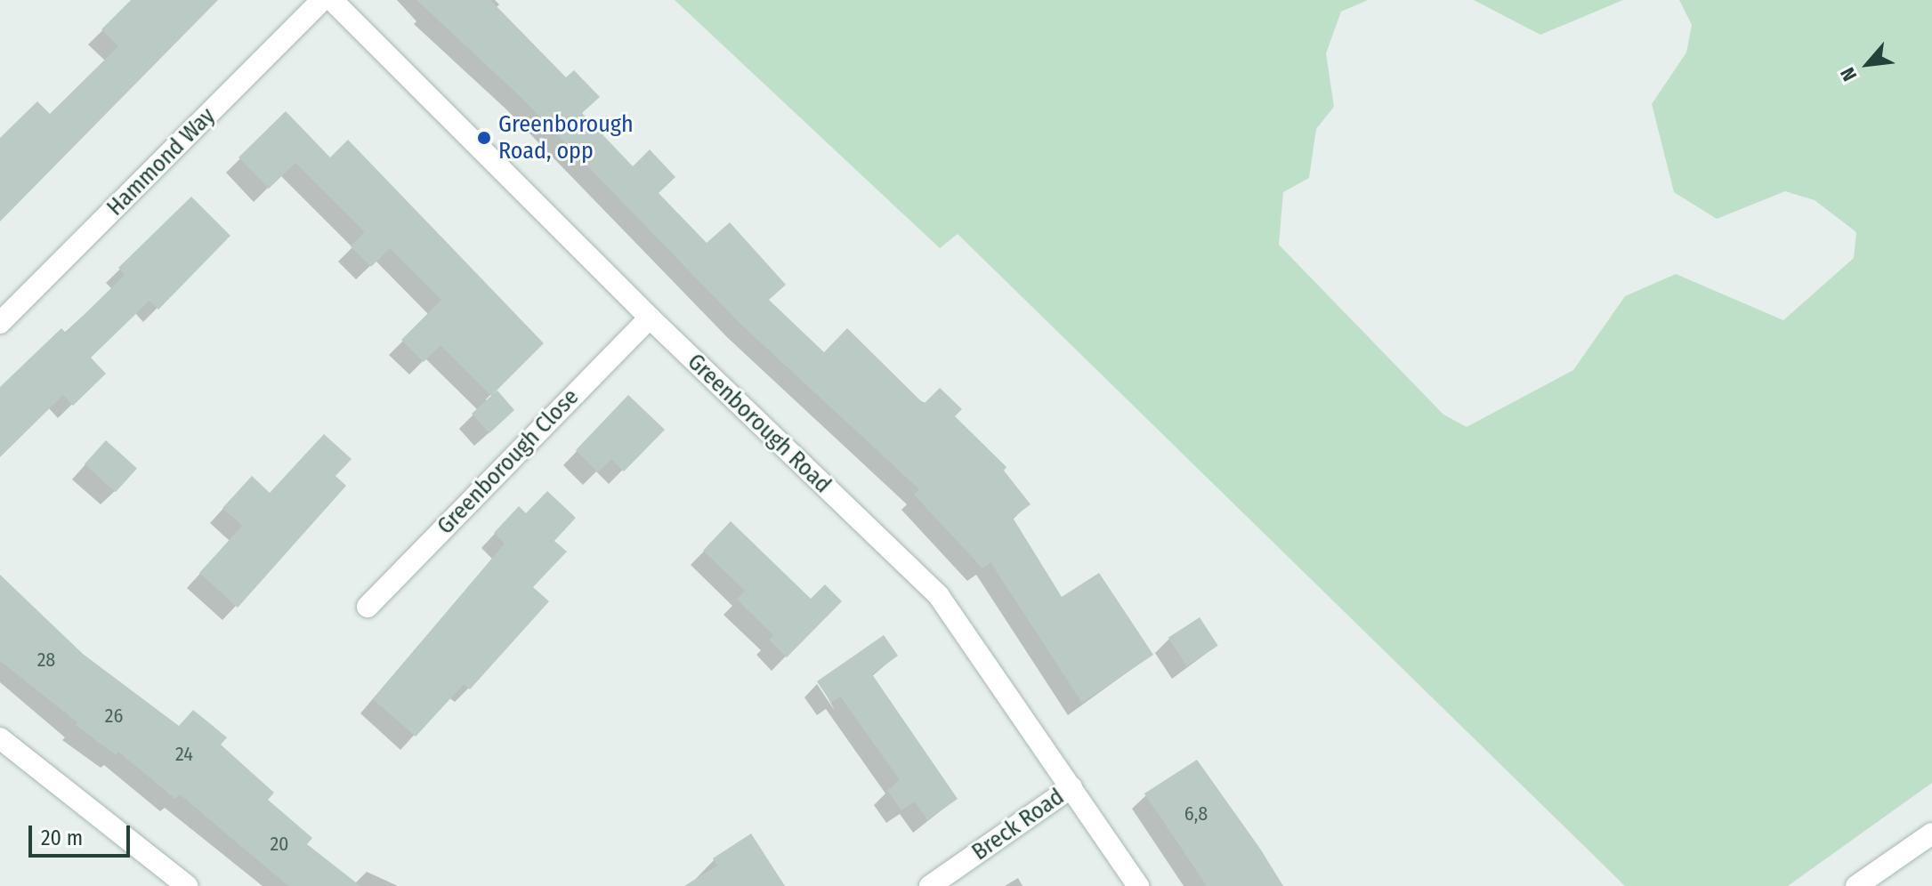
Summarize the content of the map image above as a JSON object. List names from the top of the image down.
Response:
{
  "streets": {
    "street": [
      "Hammond Way",
      "Greenborough Road",
      "Greenborough Close",
      "Breck Road"
    ]
  },
  "crossings": [
    ["Greenborough Road", "Greenborough Close"],
    ["Greenborough Road", "Breck Road"]
  ],
  "places": ["Greenborough Road, opp"],
  "house_numbers": [
    "28",
    "26",
    "24",
    "6,8",
    "20"
  ],
  "scale_bar": "20 m",
  "north": "bottom left"
}
